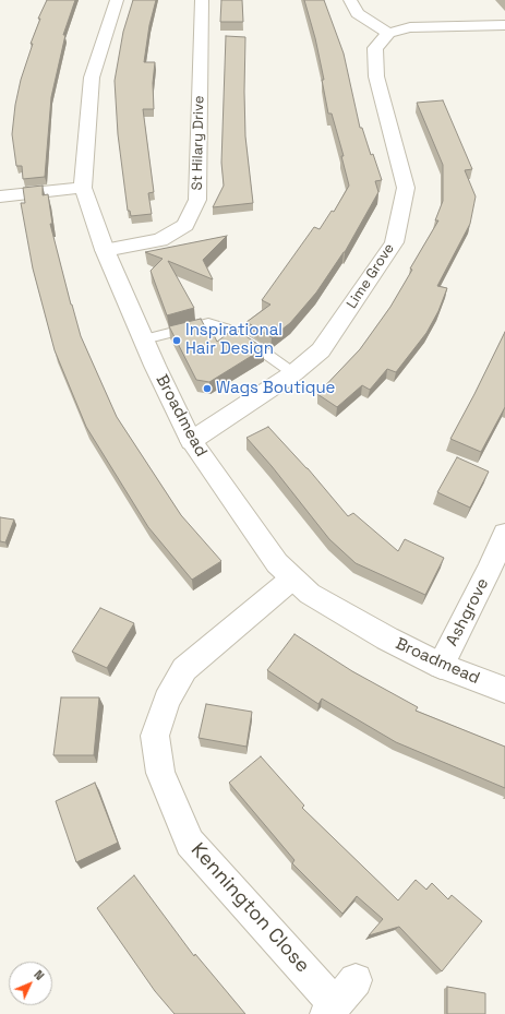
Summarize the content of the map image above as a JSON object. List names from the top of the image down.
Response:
{
  "streets": {
    "street": [
      "St Hilary Drive",
      "Lime Grove",
      "Broadmead",
      "Ashgrove",
      "Kennington Close"
    ]
  },
  "crossings": [
    ["St Hilary Drive", "Broadmead"],
    ["Lime Grove", "Broadmead"],
    ["Broadmead", "Ashgrove"],
    ["Broadmead", "Kennington Close"]
  ],
  "places": ["Inspirational Hair Design", "Wags Boutique"],
  "north": "top right"
}
